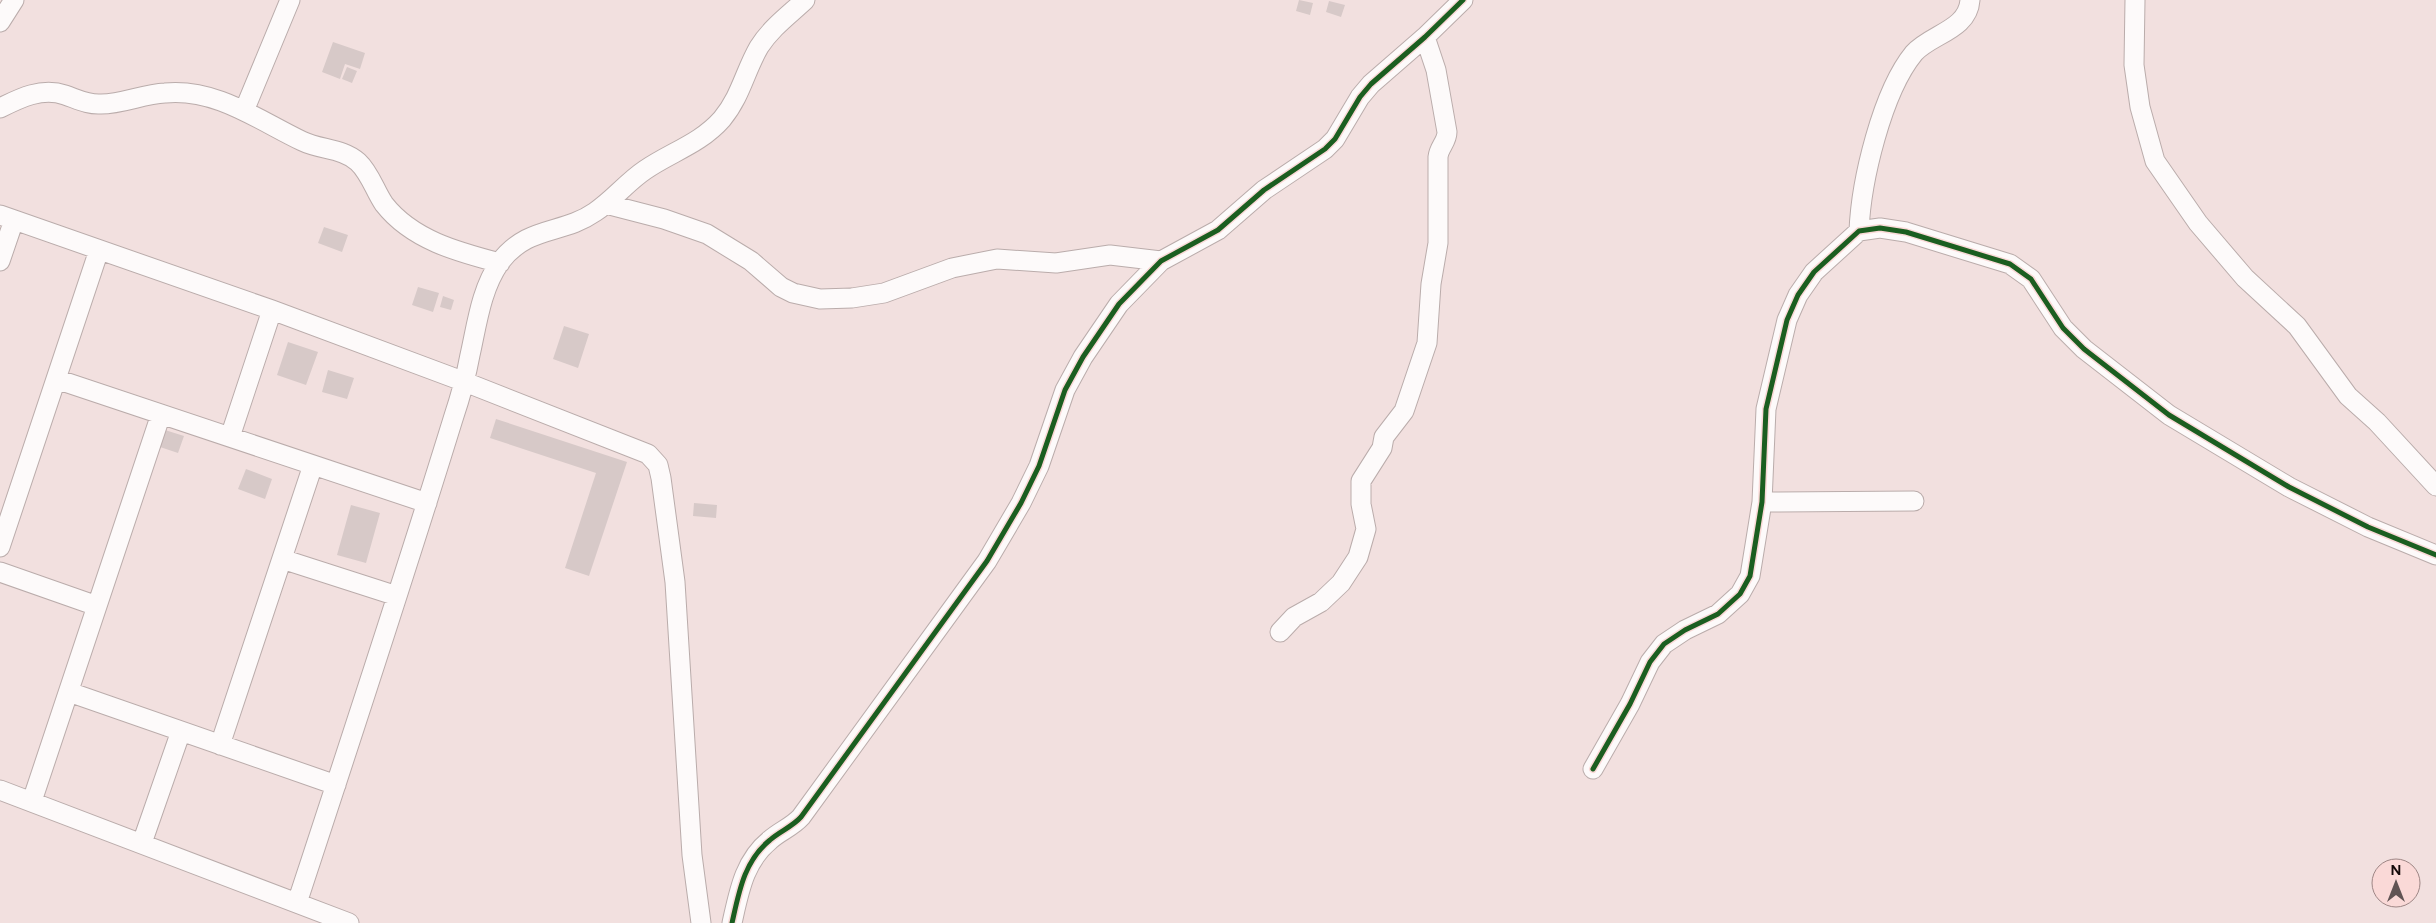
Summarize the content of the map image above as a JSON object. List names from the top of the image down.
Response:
{
  "north": "top"
}
